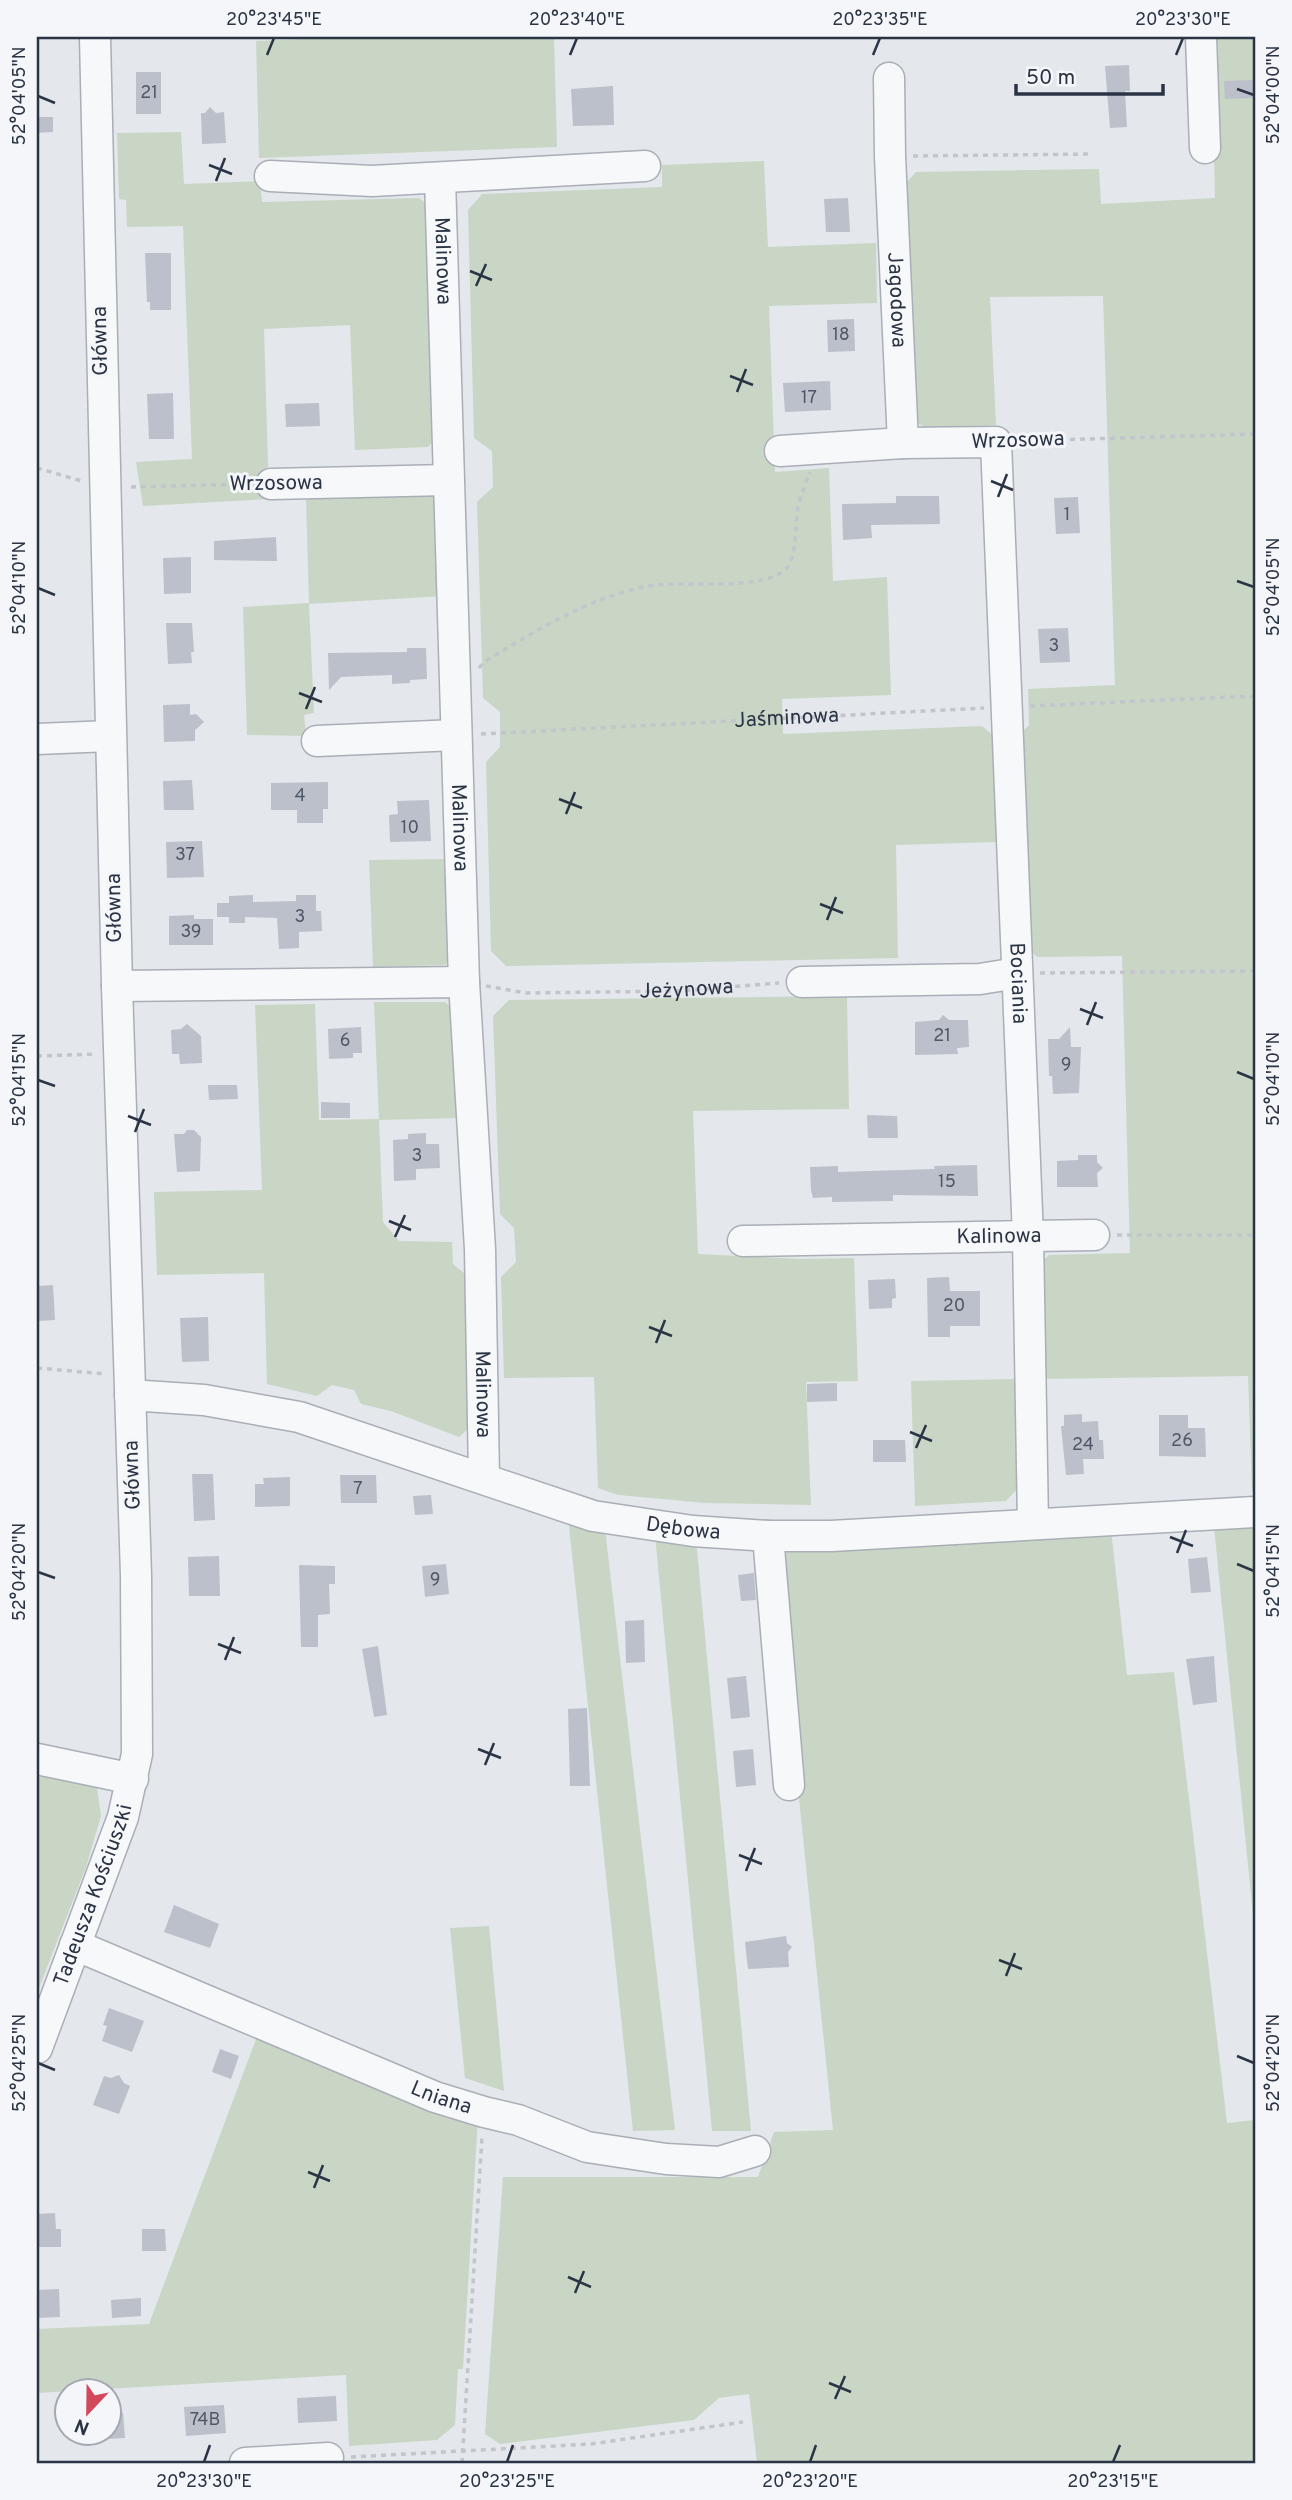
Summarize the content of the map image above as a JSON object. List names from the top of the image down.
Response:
{
  "streets": {
    "street": [
      "Malinowa",
      "Jagodowa",
      "Główna",
      "Wrzosowa",
      "Bociania",
      "Kalinowa",
      "Dębowa",
      "Tadeusza Kościuszki",
      "Lniana"
    ],
    "path": ["Jaśminowa", "Jeżynowa"]
  },
  "crossings": [
    ["Malinowa", "Wrzosowa"],
    ["Malinowa", "Jaśminowa"],
    ["Malinowa", "Jeżynowa"],
    ["Malinowa", "Dębowa"],
    ["Jagodowa", "Wrzosowa"],
    ["Główna", "Wrzosowa"],
    ["Główna", "Dębowa"],
    ["Główna", "Tadeusza Kościuszki"],
    ["Wrzosowa", "Bociania"],
    ["Jaśminowa", "Bociania"],
    ["Bociania", "Kalinowa"],
    ["Bociania", "Dębowa"],
    ["Tadeusza Kościuszki", "Lniana"]
  ],
  "house_numbers": [
    "21",
    "18",
    "17",
    "1",
    "3",
    "4",
    "10",
    "37",
    "3",
    "39",
    "21",
    "6",
    "9",
    "3",
    "15",
    "20",
    "26",
    "24",
    "7",
    "9",
    "74B"
  ],
  "scale_bar": "50 m",
  "north": "bottom",
  "coordinates": [
    "20°23'45\"E",
    "20°23'40\"E",
    "20°23'35\"E",
    "20°23'30\"E",
    "52°04'00\"N",
    "52°04'05\"N",
    "52°04'10\"N",
    "52°04'15\"N",
    "52°04'20\"N",
    "52°04'25\"N",
    "20°23'25\"E",
    "20°23'20\"E",
    "20°23'15\"E"
  ]
}
